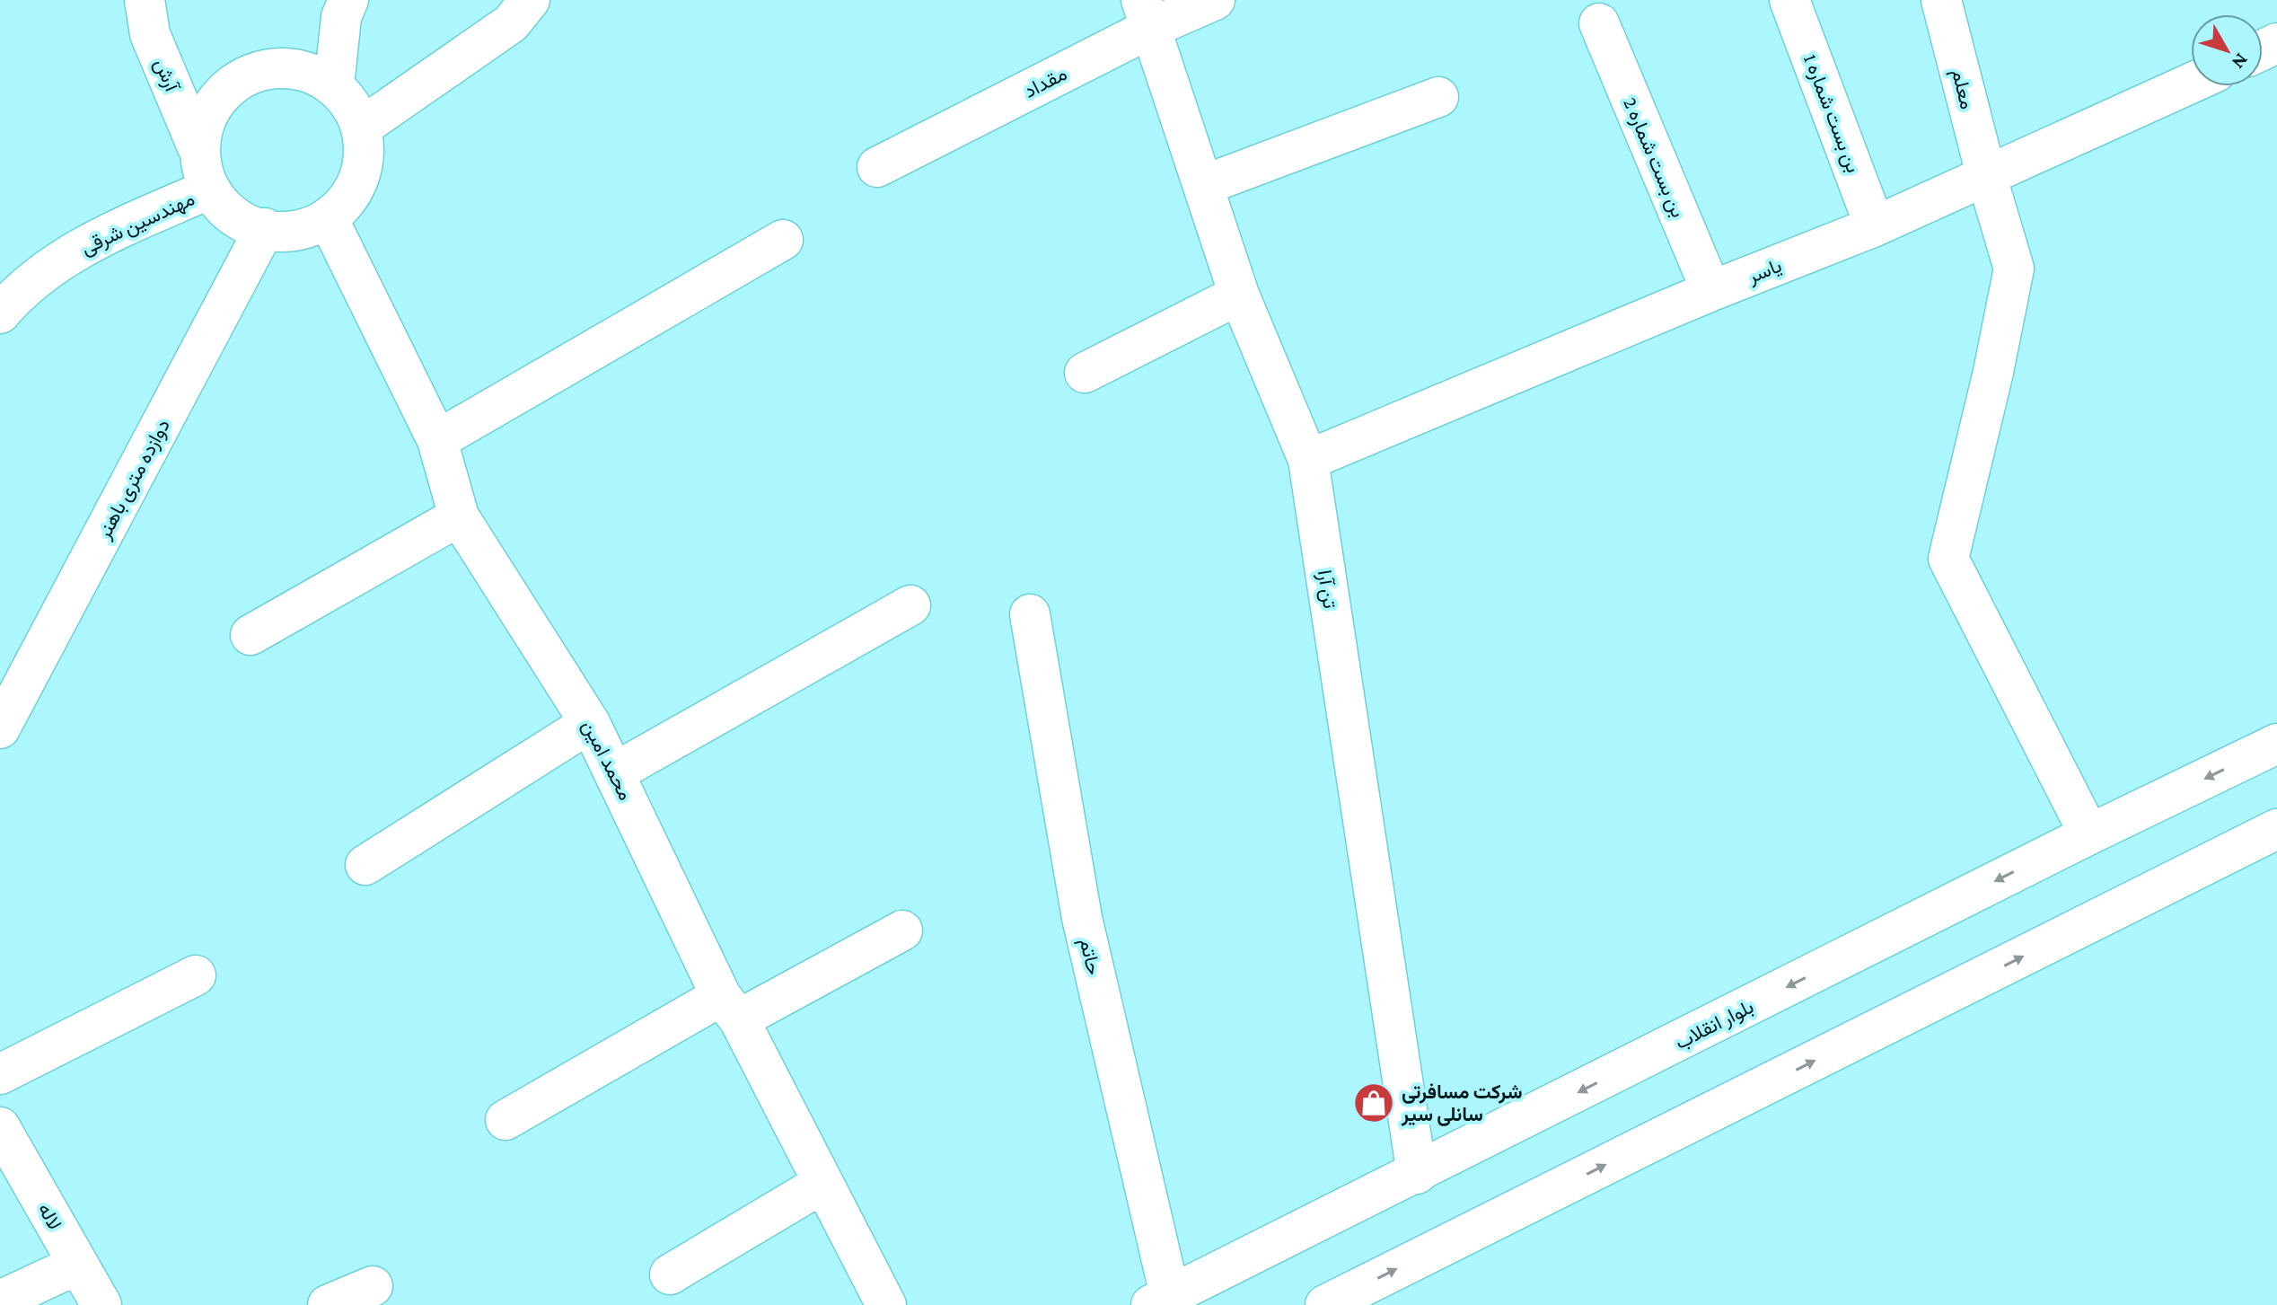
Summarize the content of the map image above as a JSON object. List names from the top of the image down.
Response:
{
  "streets": {
    "street": [
      "آرش",
      "مقداد",
      "معلم",
      "بن بست شماره 1",
      "بن بست شماره 2",
      "مهندسین شرقی",
      "یاسر",
      "دوازده متری باهنر",
      "تن آرا",
      "محمد امین",
      "حاتم",
      "بلوار انقلاب",
      "لاله"
    ]
  },
  "crossings": [
    ["آرش", "مهندسین شرقی"],
    ["آرش", "دوازده متری باهنر"],
    ["آرش", "محمد امین"],
    ["مقداد", "تن آرا"],
    ["معلم", "یاسر"],
    ["معلم", "بلوار انقلاب"],
    ["بن بست شماره 1", "یاسر"],
    ["بن بست شماره 2", "یاسر"],
    ["مهندسین شرقی", "دوازده متری باهنر"],
    ["مهندسین شرقی", "محمد امین"],
    ["یاسر", "تن آرا"],
    ["دوازده متری باهنر", "محمد امین"],
    ["تن آرا", "بلوار انقلاب"],
    ["حاتم", "بلوار انقلاب"]
  ],
  "places": {
    "shop": ["شرکت مسافرتی سانلی سیر"]
  },
  "north": "bottom right"
}
